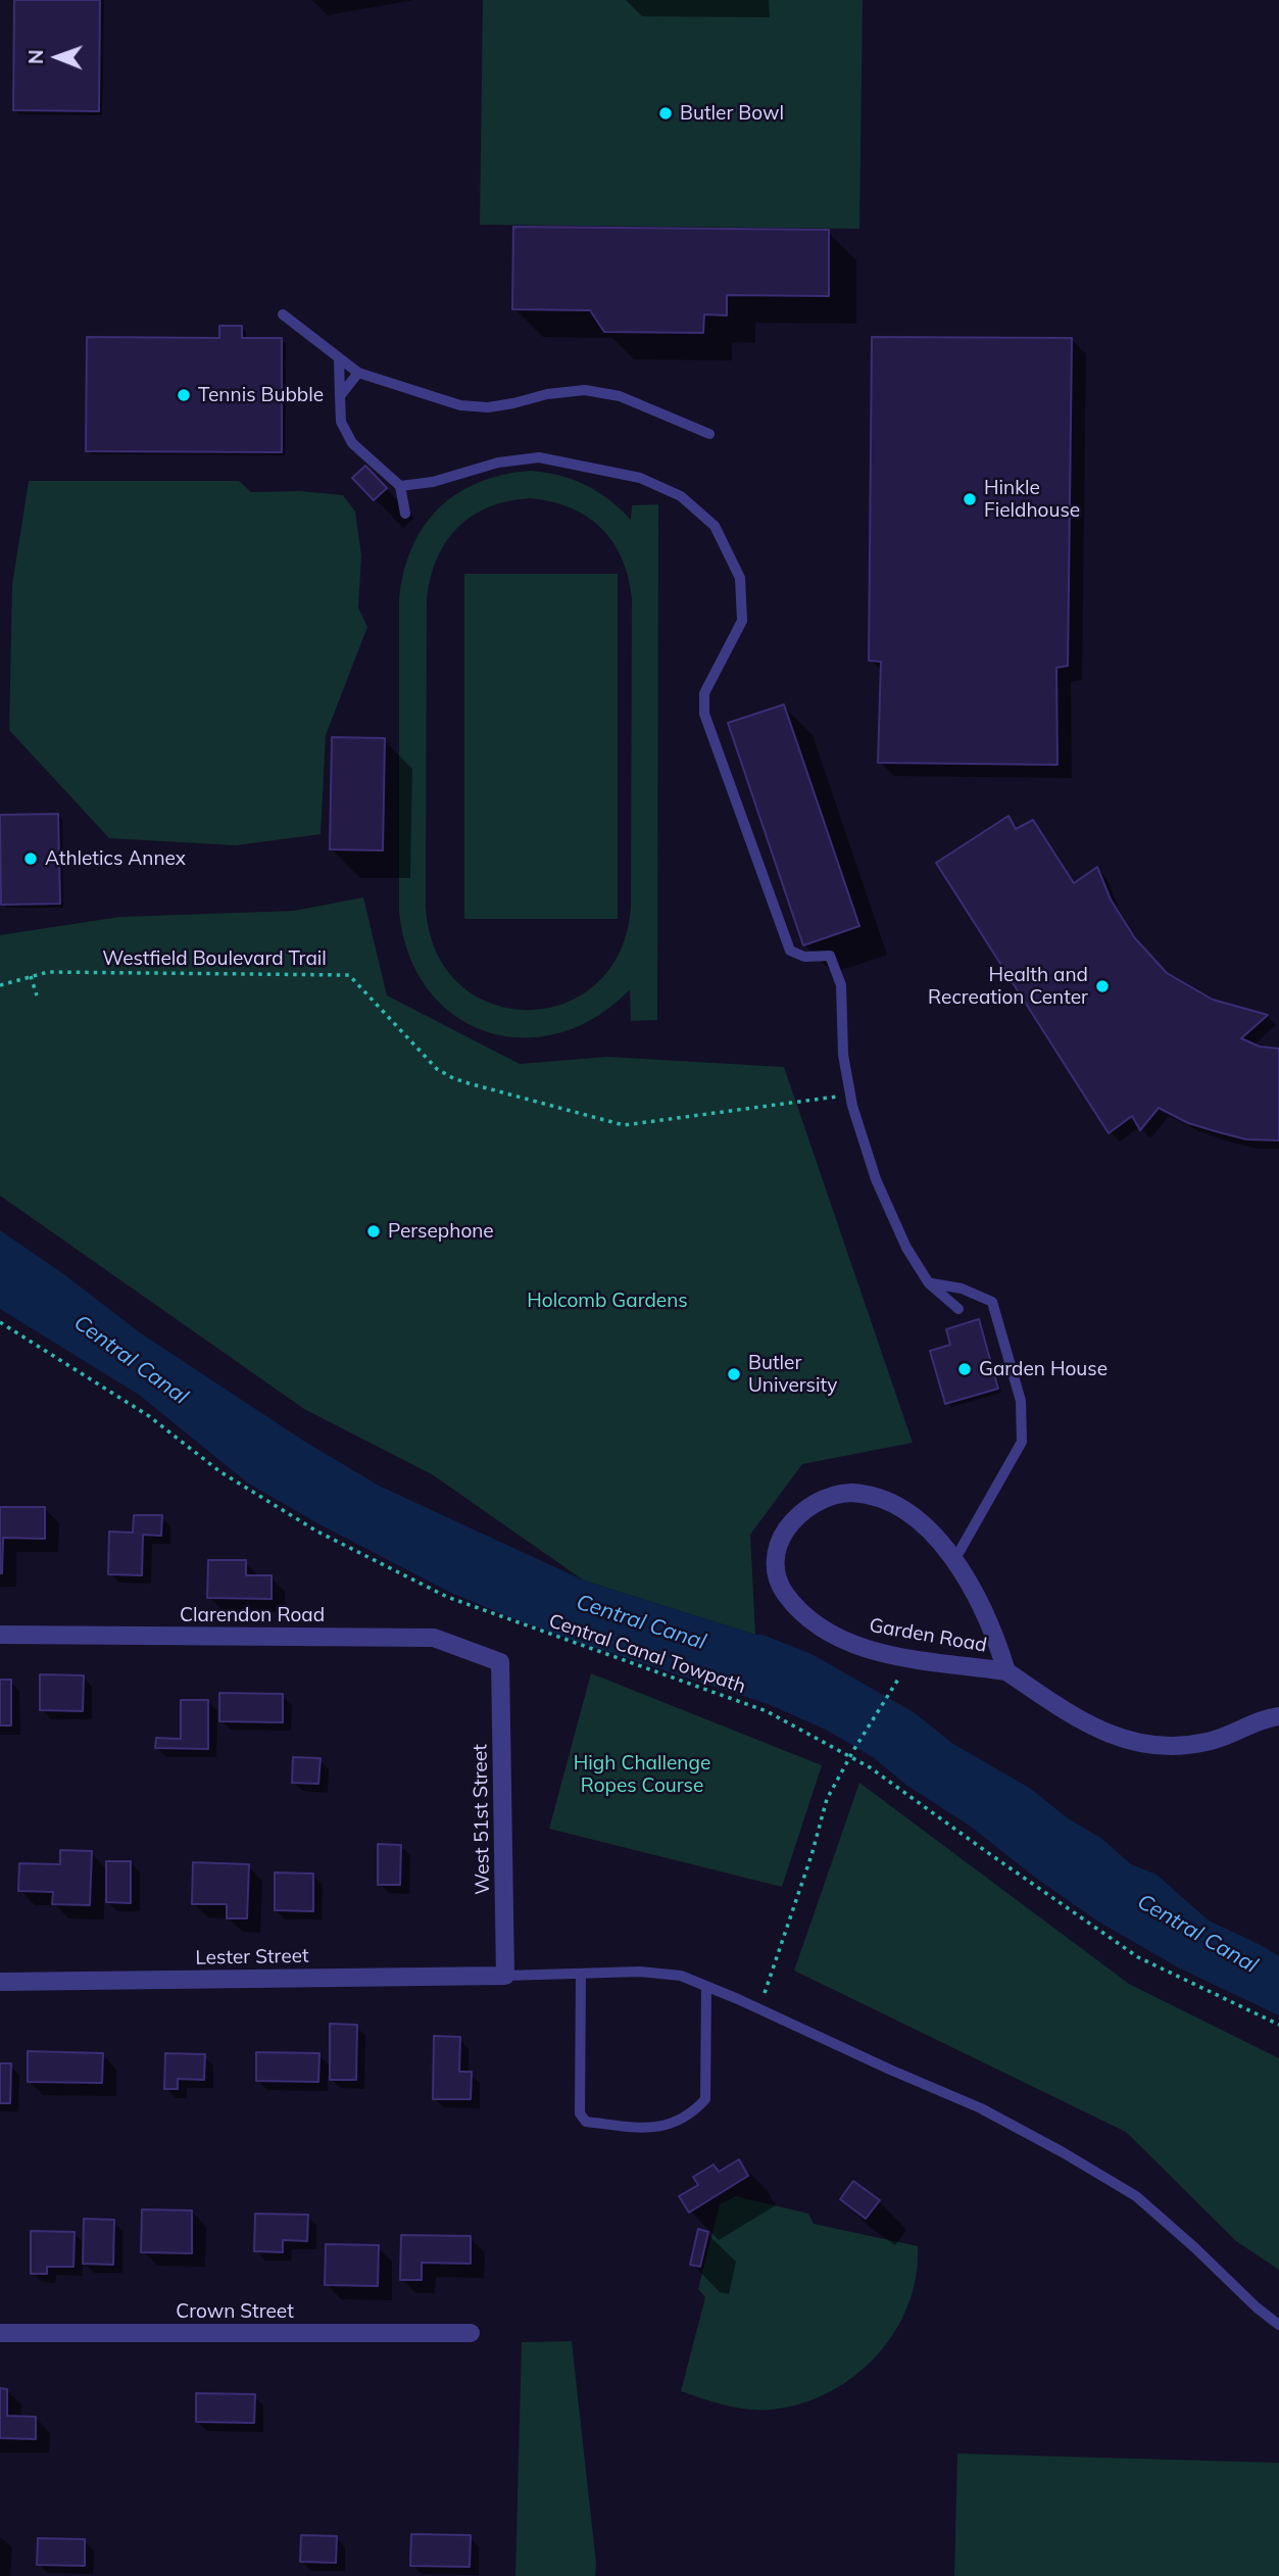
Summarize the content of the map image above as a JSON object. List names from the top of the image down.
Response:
{
  "streets": {
    "street": [
      "Clarendon Road",
      "Garden Road",
      "West 51st Street",
      "Lester Street",
      "Crown Street"
    ],
    "path": ["Westfield Boulevard Trail", "Central Canal Towpath"]
  },
  "crossings": [
    ["Clarendon Road", "West 51st Street"],
    ["West 51st Street", "Lester Street"]
  ],
  "water": ["Central Canal"],
  "parks": ["Holcomb Gardens", "High Challenge Ropes Course"],
  "places": [
    "Butler Bowl",
    "Tennis Bubble",
    "Hinkle Fieldhouse",
    "Athletics Annex",
    "Health and Recreation Center",
    "Persephone",
    "Garden House",
    "Butler University"
  ],
  "north": "left"
}
